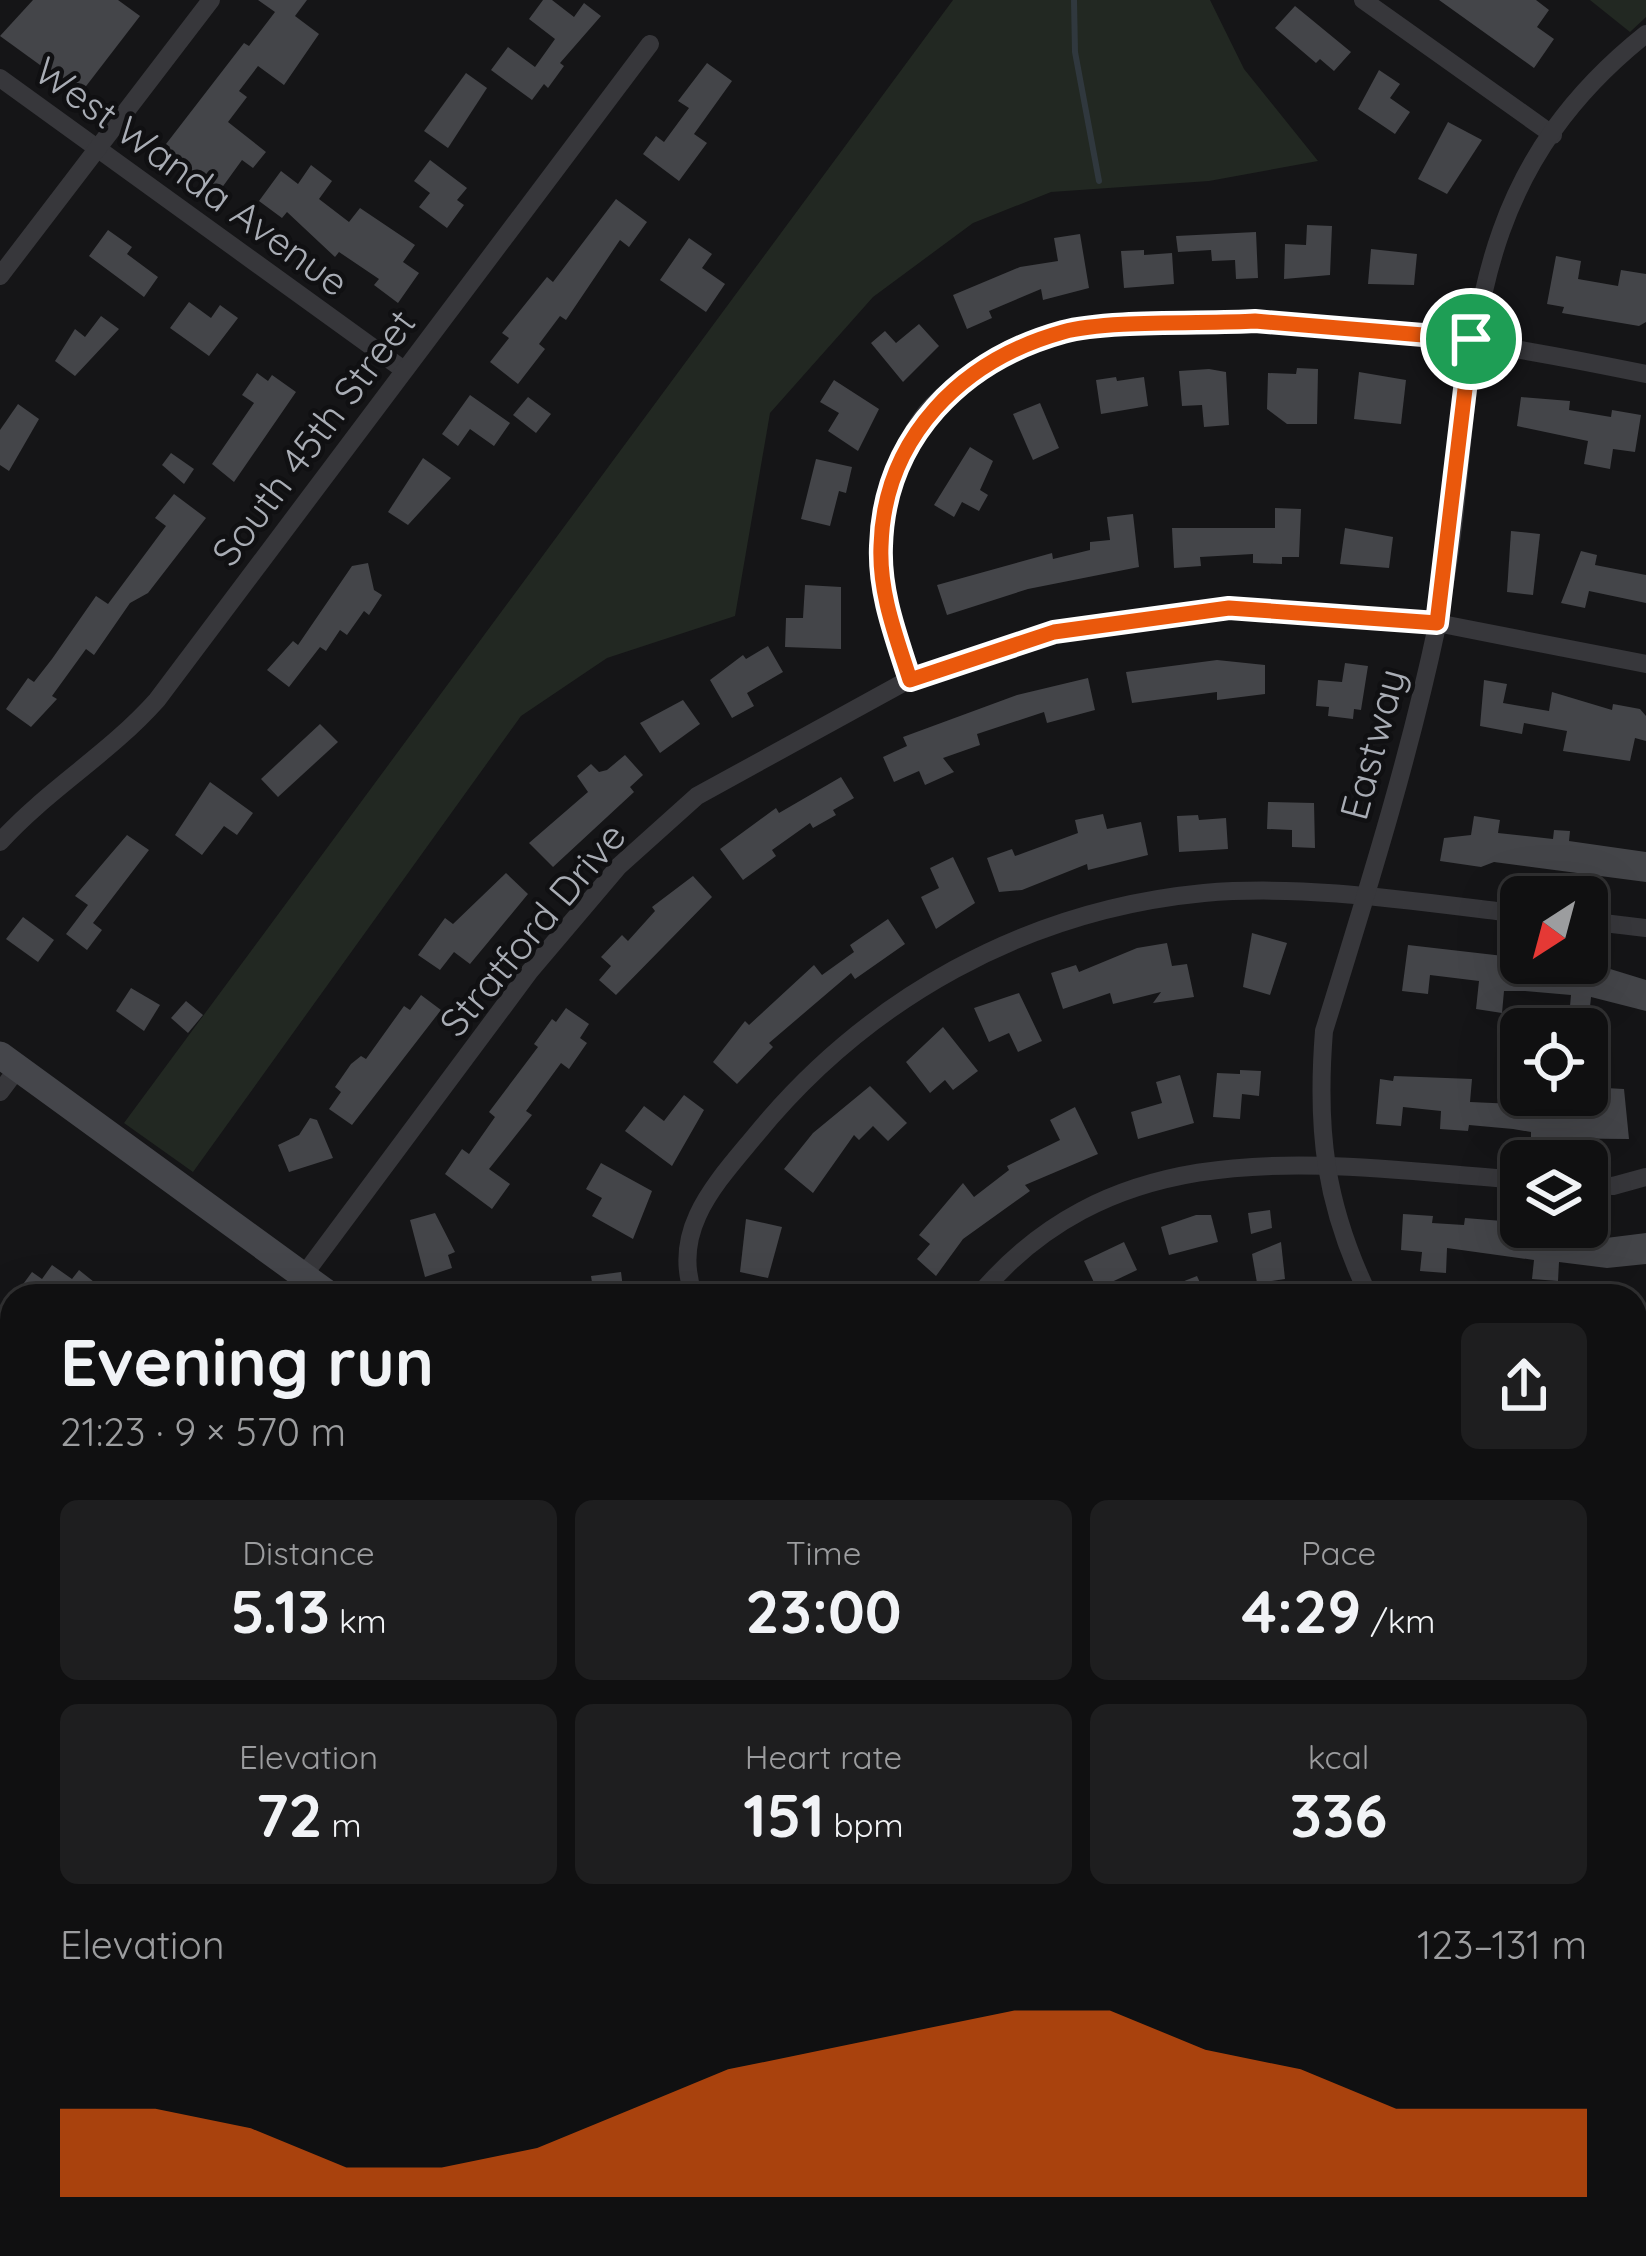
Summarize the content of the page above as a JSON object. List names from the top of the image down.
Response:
{
  "streets": {
    "street": [
      "West Wanda Avenue",
      "South 45th Street",
      "Eastway",
      "Stratford Drive"
    ]
  },
  "crossings": [
    ["West Wanda Avenue", "South 45th Street"],
    ["Eastway", "Stratford Drive"]
  ],
  "north": "bottom left",
  "page": {
    "heading": ["Evening run", "21:23 · 9 × 570 m"],
    "stats": [
      ["Distance", "5.13 km"],
      ["Time", "23:00"],
      ["Pace", "4:29 /km"],
      ["Elevation", "72 m"],
      ["Heart rate", "151 bpm"],
      ["kcal", "336"]
    ],
    "chart": ["Elevation", "123–131 m"]
  }
}
